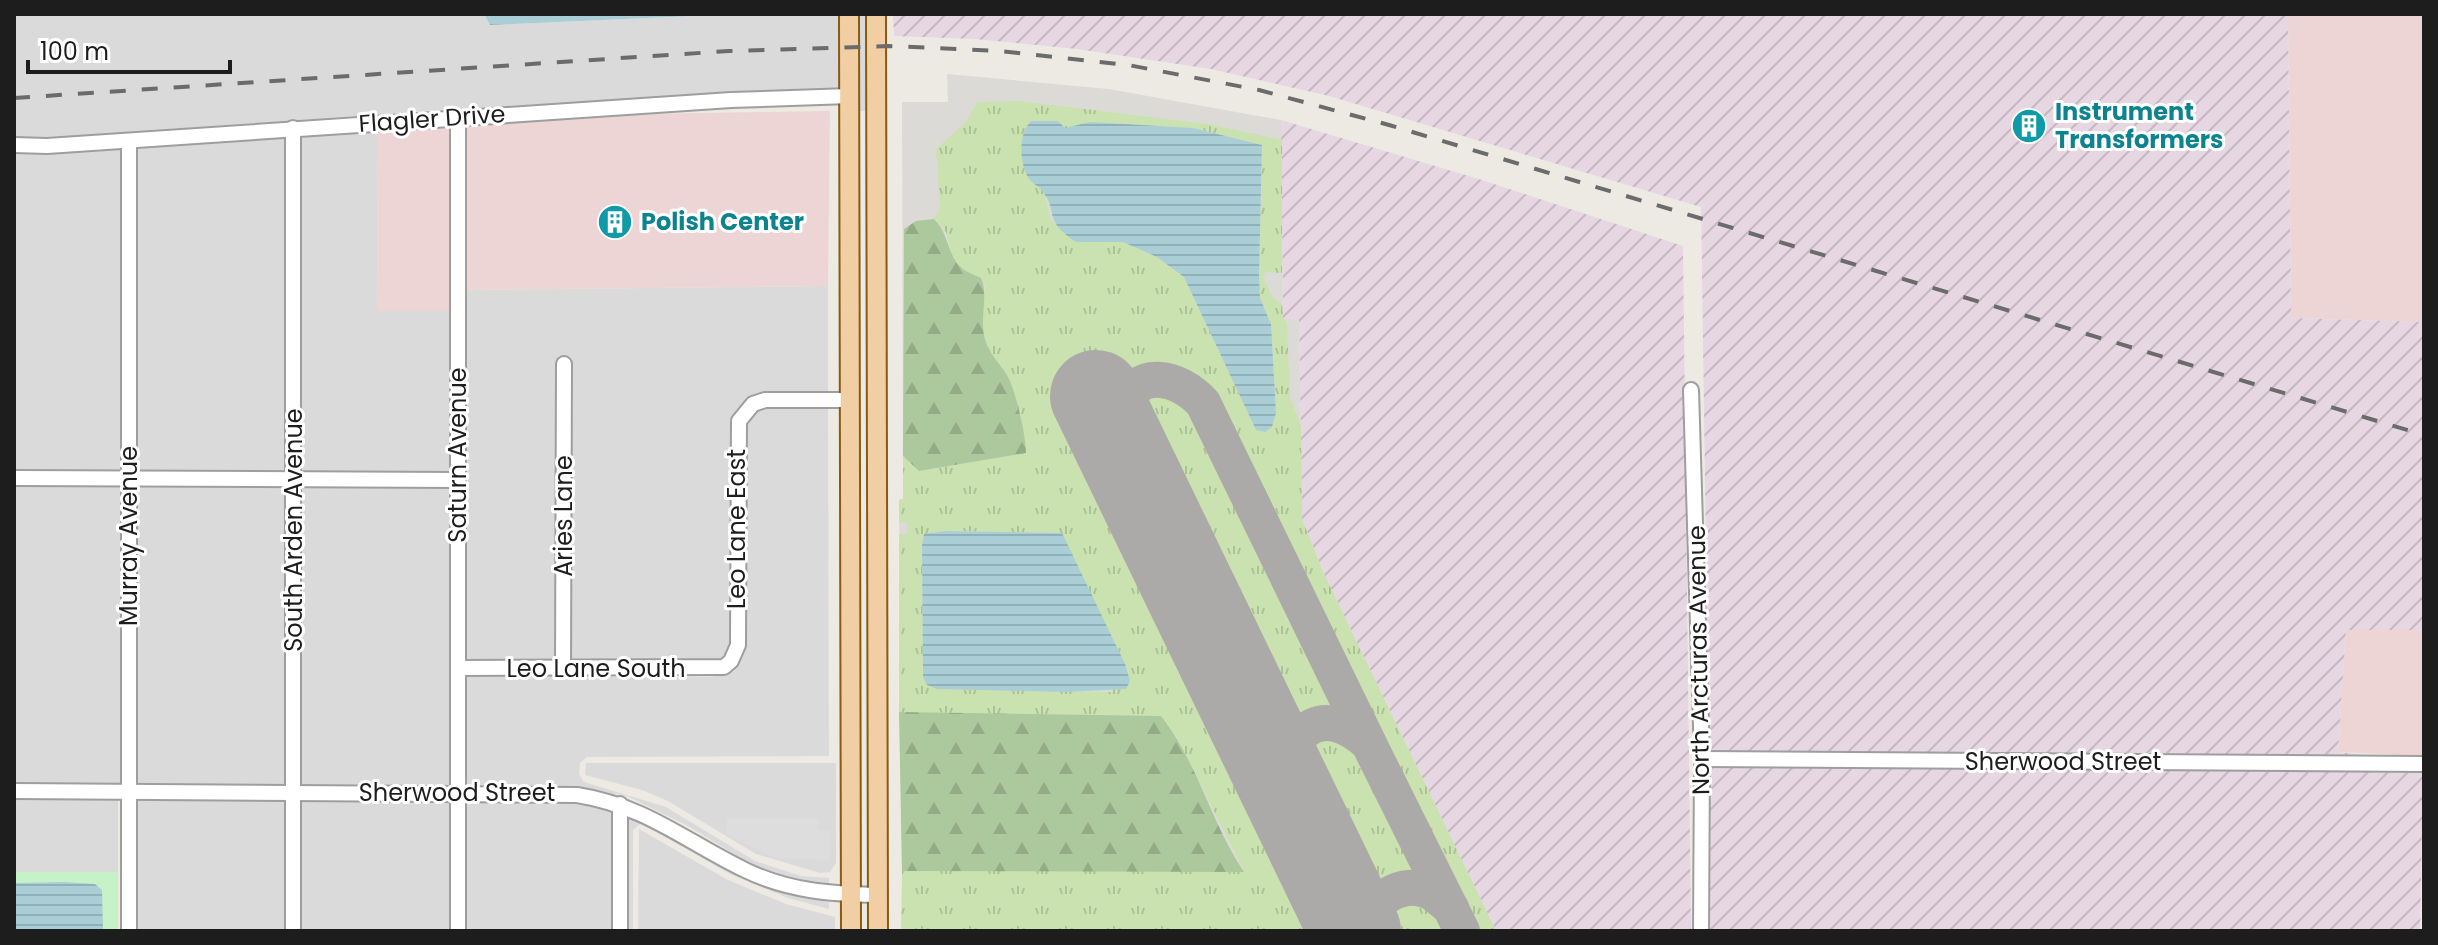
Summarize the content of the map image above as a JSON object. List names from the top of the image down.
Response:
{
  "streets": {
    "street": [
      "Flagler Drive",
      "Saturn Avenue",
      "Aries Lane",
      "Leo Lane East",
      "South Arden Avenue",
      "Murray Avenue",
      "North Arcturas Avenue",
      "Leo Lane South",
      "Sherwood Street"
    ]
  },
  "crossings": [
    ["Flagler Drive", "Saturn Avenue"],
    ["Flagler Drive", "South Arden Avenue"],
    ["Flagler Drive", "Murray Avenue"],
    ["Saturn Avenue", "Leo Lane South"],
    ["Saturn Avenue", "Sherwood Street"],
    ["Aries Lane", "Leo Lane South"],
    ["Leo Lane East", "Leo Lane South"],
    ["South Arden Avenue", "Sherwood Street"],
    ["Murray Avenue", "Sherwood Street"],
    ["North Arcturas Avenue", "Sherwood Street"]
  ],
  "places": {
    "building": ["Instrument Transformers", "Polish Center"]
  },
  "scale_bar": "100 m"
}
